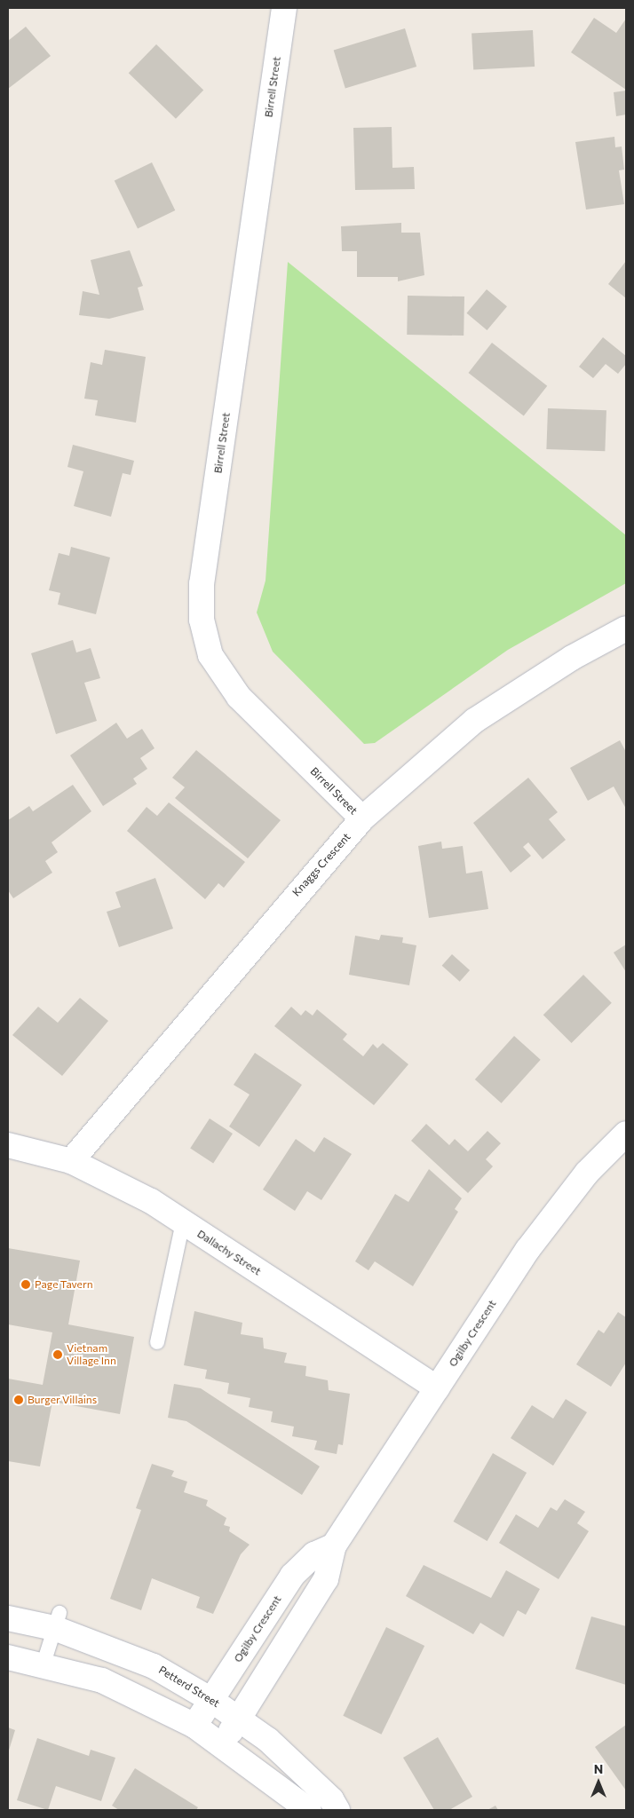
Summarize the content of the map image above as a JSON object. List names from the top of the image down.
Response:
{
  "streets": {
    "street": [
      "Birrell Street",
      "Knaggs Crescent",
      "Dallachy Street",
      "Ogilby Crescent",
      "Petterd Street"
    ]
  },
  "crossings": [
    ["Birrell Street", "Knaggs Crescent"],
    ["Knaggs Crescent", "Dallachy Street"],
    ["Dallachy Street", "Ogilby Crescent"],
    ["Ogilby Crescent", "Petterd Street"]
  ],
  "places": ["Page Tavern", "Vietnam Village Inn", "Burger Villains"],
  "north": "top"
}
